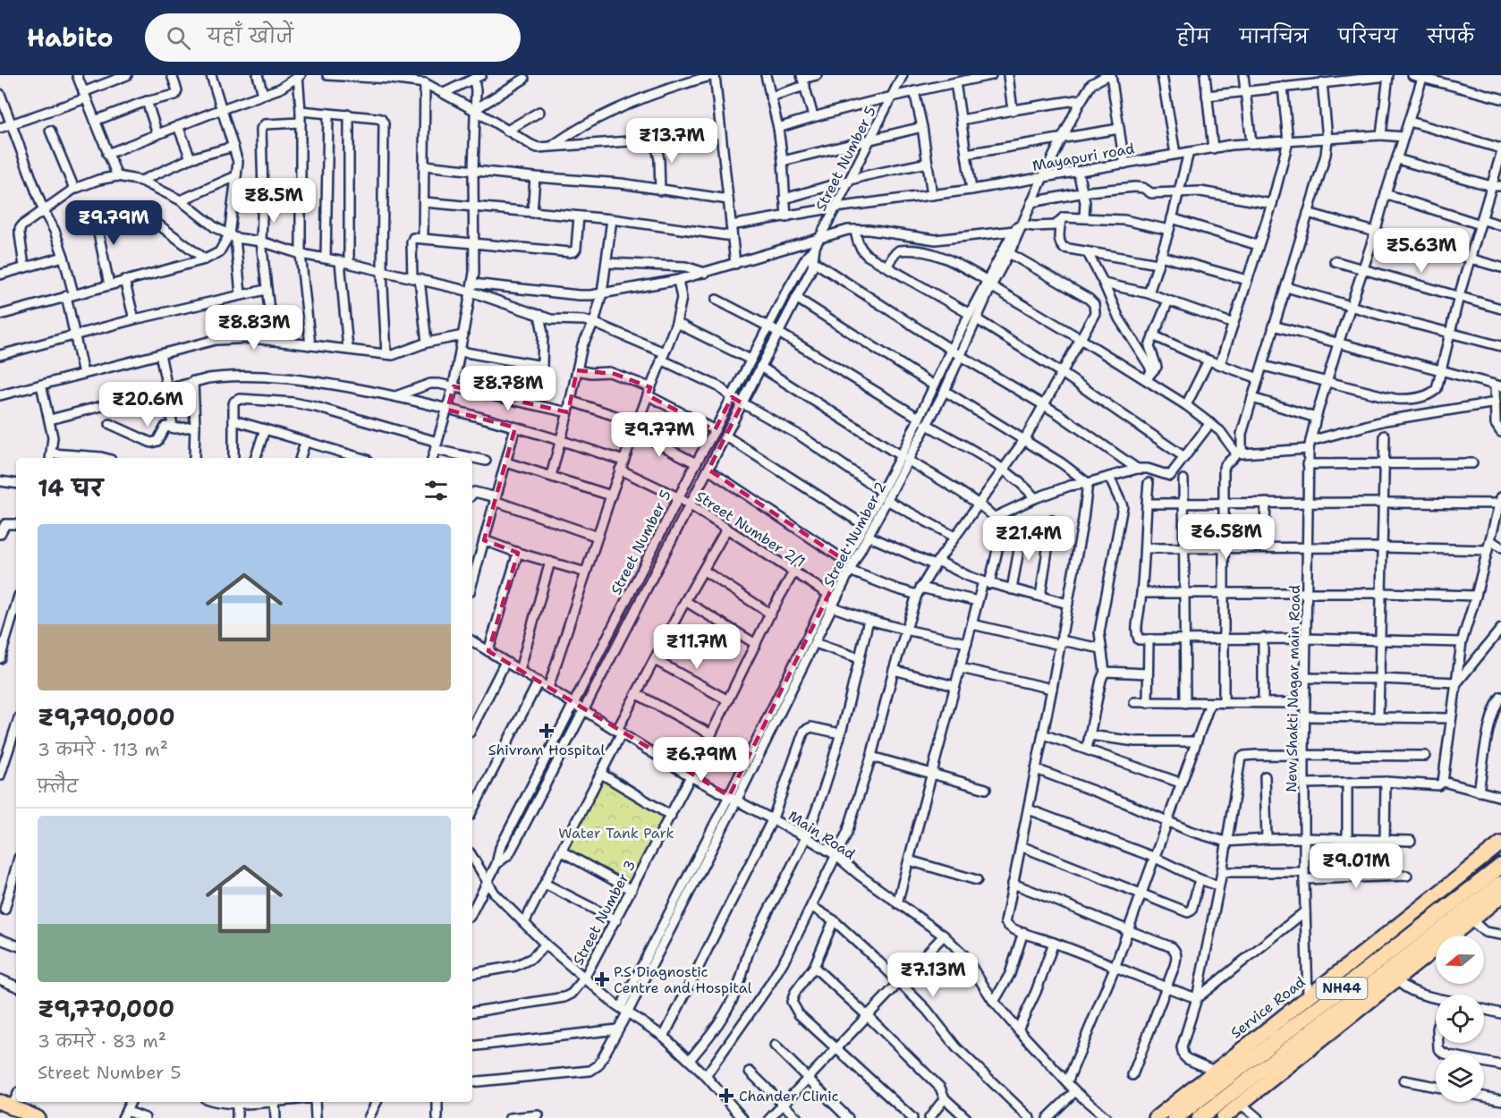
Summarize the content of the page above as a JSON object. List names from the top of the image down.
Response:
{
  "streets": {
    "highway": ["NH44"],
    "main road": ["Service Road"],
    "street": [
      "Mayapuri road",
      "Street Number 5",
      "Street Number 2/1",
      "Street Number 2",
      "New Shakti Nagar main Road",
      "Main Road",
      "Street Number 3"
    ]
  },
  "crossings": [
    ["Mayapuri road", "Street Number 5"],
    ["Mayapuri road", "Street Number 2"],
    ["Mayapuri road", "New Shakti Nagar main Road"],
    ["Street Number 5", "Street Number 2/1"],
    ["Street Number 5", "Main Road"],
    ["Street Number 2/1", "Street Number 2"],
    ["Street Number 2/1", "Street Number 3"],
    ["Street Number 2", "Main Road"],
    ["New Shakti Nagar main Road", "Service Road"],
    ["Main Road", "Street Number 3"]
  ],
  "parks": ["Water Tank Park"],
  "places": {
    "health": ["Shivram Hospital", "P.S Diagnostic Centre and Hospital", "Chander Clinic"]
  },
  "north": "left",
  "page": {
    "header": "Habito",
    "search": "यहाँ खोजें",
    "nav": [
      "होम",
      "मानचित्र",
      "परिचय",
      "संपर्क"
    ],
    "price": [
      "₹13.7M",
      "₹8.5M",
      "₹9.79M",
      "₹5.63M",
      "₹8.83M",
      "₹8.78M",
      "₹20.6M",
      "₹9.77M",
      "₹6.58M",
      "₹21.4M",
      "₹11.7M",
      "₹6.79M",
      "₹9.01M",
      "₹7.13M"
    ],
    "heading": "14 घर",
    "list": [
      {
        "name": "₹9,790,000",
        "note": "3 कमरे · 113 m² · फ़्लैट"
      },
      {
        "name": "₹9,770,000",
        "note": "3 कमरे · 83 m² · Street Number 5"
      }
    ]
  }
}
